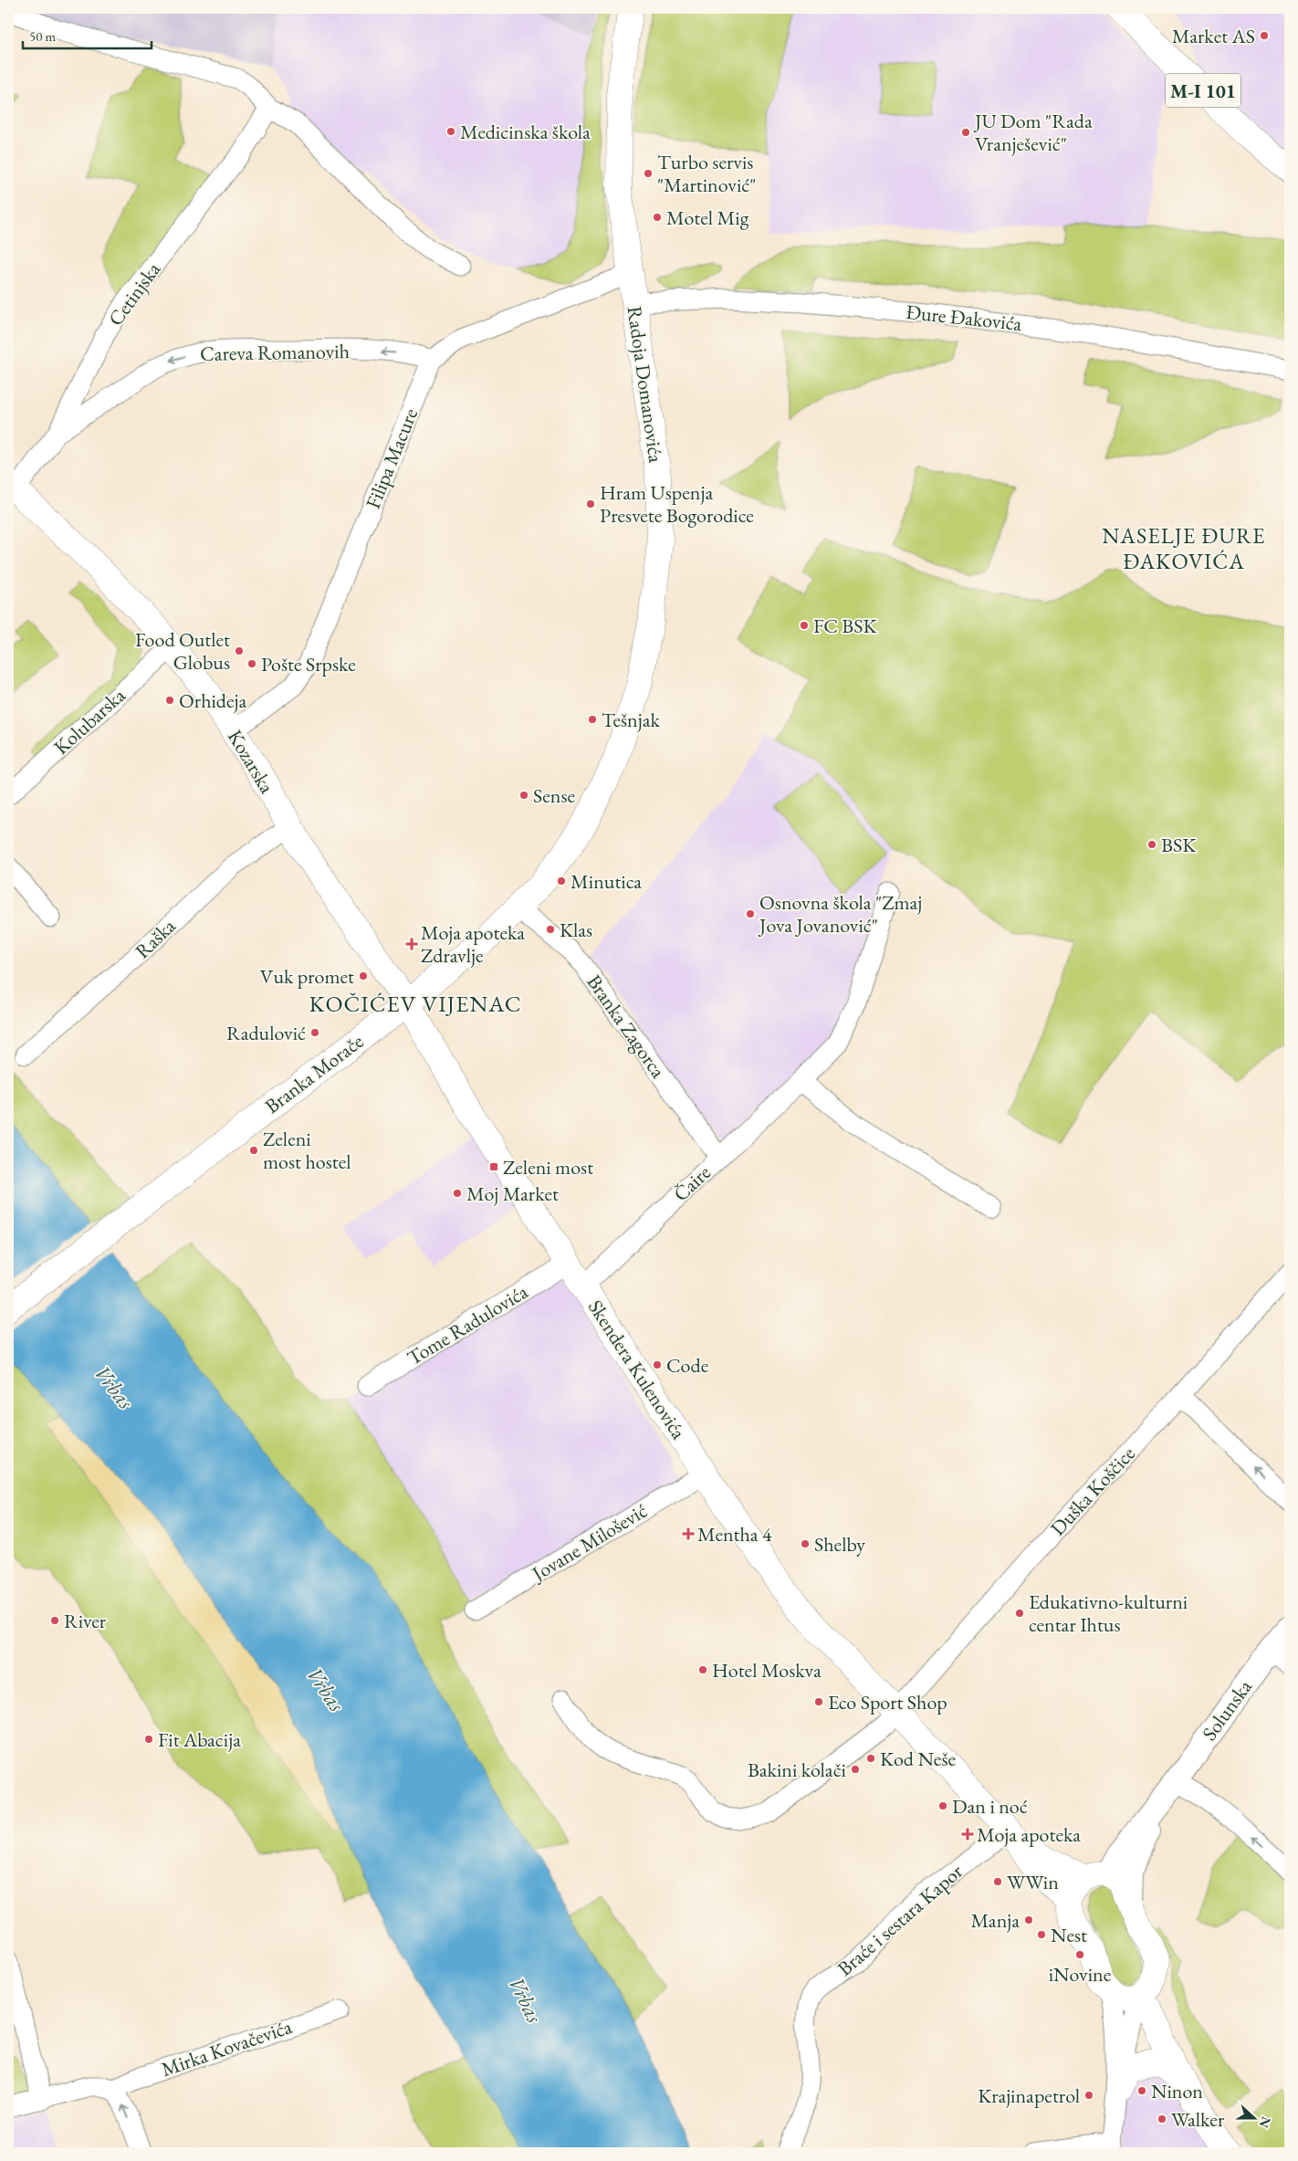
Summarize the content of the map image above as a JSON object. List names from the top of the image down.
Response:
{
  "streets": {
    "main road": [
      "M-I 101",
      "Radoja Domanovića",
      "Kozarska",
      "Branka Morače",
      "Skendera Kulenovića"
    ],
    "street": [
      "Cetinjska",
      "Đure Đakovića",
      "Careva Romanovih",
      "Filipa Macure",
      "Kolubarska",
      "Raška",
      "Branka Zagorca",
      "Čaire",
      "Tome Radulovića",
      "Duška Koščice",
      "Jovane Milošević",
      "Solunska",
      "Braće i sestara Kapor",
      "Mirka Kovačevića"
    ]
  },
  "crossings": [
    ["Cetinjska", "Careva Romanovih"],
    ["Cetinjska", "Kozarska"],
    ["Đure Đakovića", "Radoja Domanovića"],
    ["Careva Romanovih", "Filipa Macure"],
    ["Radoja Domanovića", "Kozarska"],
    ["Radoja Domanovića", "Branka Zagorca"],
    ["Radoja Domanovića", "Branka Morače"],
    ["Radoja Domanovića", "Skendera Kulenovića"],
    ["Filipa Macure", "Kozarska"],
    ["Kolubarska", "Kozarska"],
    ["Kozarska", "Raška"],
    ["Kozarska", "Branka Morače"],
    ["Kozarska", "Skendera Kulenovića"],
    ["Branka Zagorca", "Čaire"],
    ["Branka Morače", "Skendera Kulenovića"],
    ["Čaire", "Skendera Kulenovića"],
    ["Tome Radulovića", "Skendera Kulenovića"],
    ["Skendera Kulenovića", "Duška Koščice"],
    ["Skendera Kulenovića", "Jovane Milošević"],
    ["Skendera Kulenovića", "Solunska"],
    ["Skendera Kulenovića", "Braće i sestara Kapor"]
  ],
  "one_way": ["Careva Romanovih"],
  "districts": ["NASELJE ĐURE ĐAKOVIĆA", "KOČIĆEV VIJENAC"],
  "water": ["Vrbas"],
  "places": {
    "other": [
      "Market AS",
      "Medicinska škola",
      "JU Dom \"Rada Vranješević\"",
      "Turbo servis \"Martinović\"",
      "Motel Mig",
      "Hram Uspenja Presvete Bogorodice",
      "FC BSK",
      "Food Outlet Globus",
      "Pošte Srpske",
      "Orhideja",
      "Tešnjak",
      "Sense",
      "BSK",
      "Minutica",
      "Osnovna škola \"Zmaj Jova Jovanović\"",
      "Klas",
      "Vuk promet",
      "Radulović",
      "Zeleni most hostel",
      "Moj Market",
      "Code",
      "Shelby",
      "Edukativno-kulturni centar Ihtus",
      "River",
      "Hotel Moskva",
      "Eco Sport Shop",
      "Fit Abacija",
      "Kod Neše",
      "Bakini kolači",
      "Dan i noć",
      "WWin",
      "Manja",
      "Nest",
      "iNovine",
      "Ninon",
      "Krajinapetrol",
      "Walker"
    ],
    "health": ["Moja apoteka Zdravlje", "Mentha 4", "Moja apoteka"],
    "transit": ["Zeleni most"]
  },
  "scale_bar": "50 m",
  "north": "right"
}
